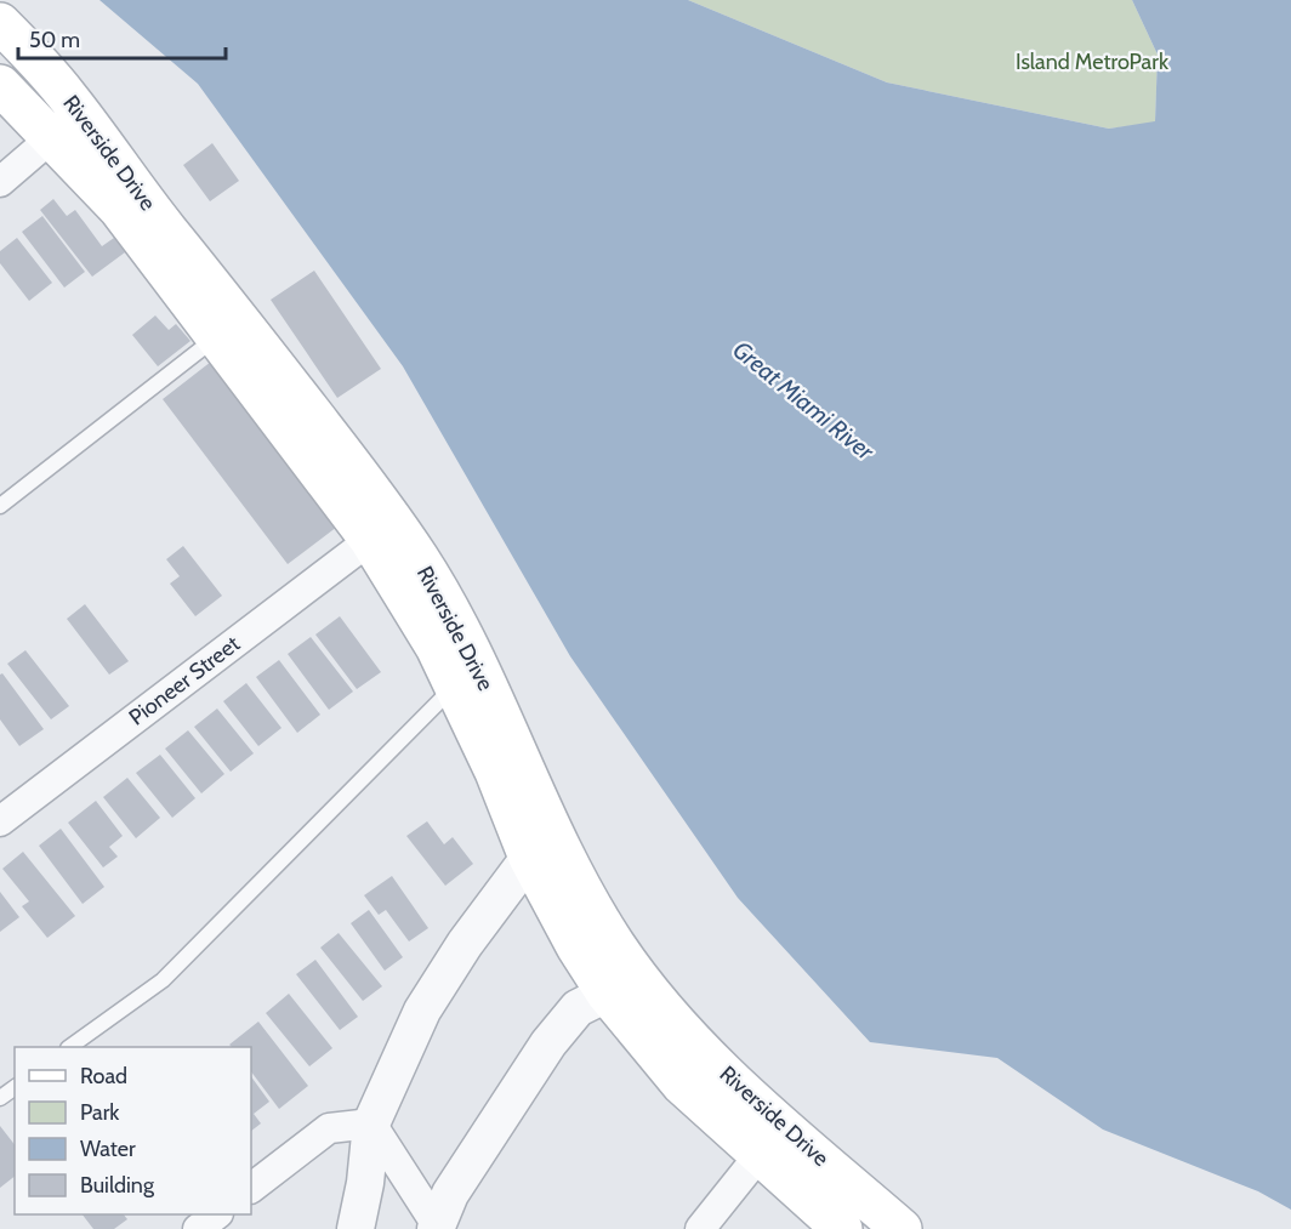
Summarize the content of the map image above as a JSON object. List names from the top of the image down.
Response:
{
  "streets": {
    "main road": ["Riverside Drive"],
    "street": ["Pioneer Street"]
  },
  "crossings": [
    ["Riverside Drive", "Pioneer Street"]
  ],
  "water": ["Great Miami River"],
  "parks": ["Island MetroPark"],
  "legend": [
    "Road",
    "Park",
    "Water",
    "Building"
  ],
  "scale_bar": "50 m"
}
